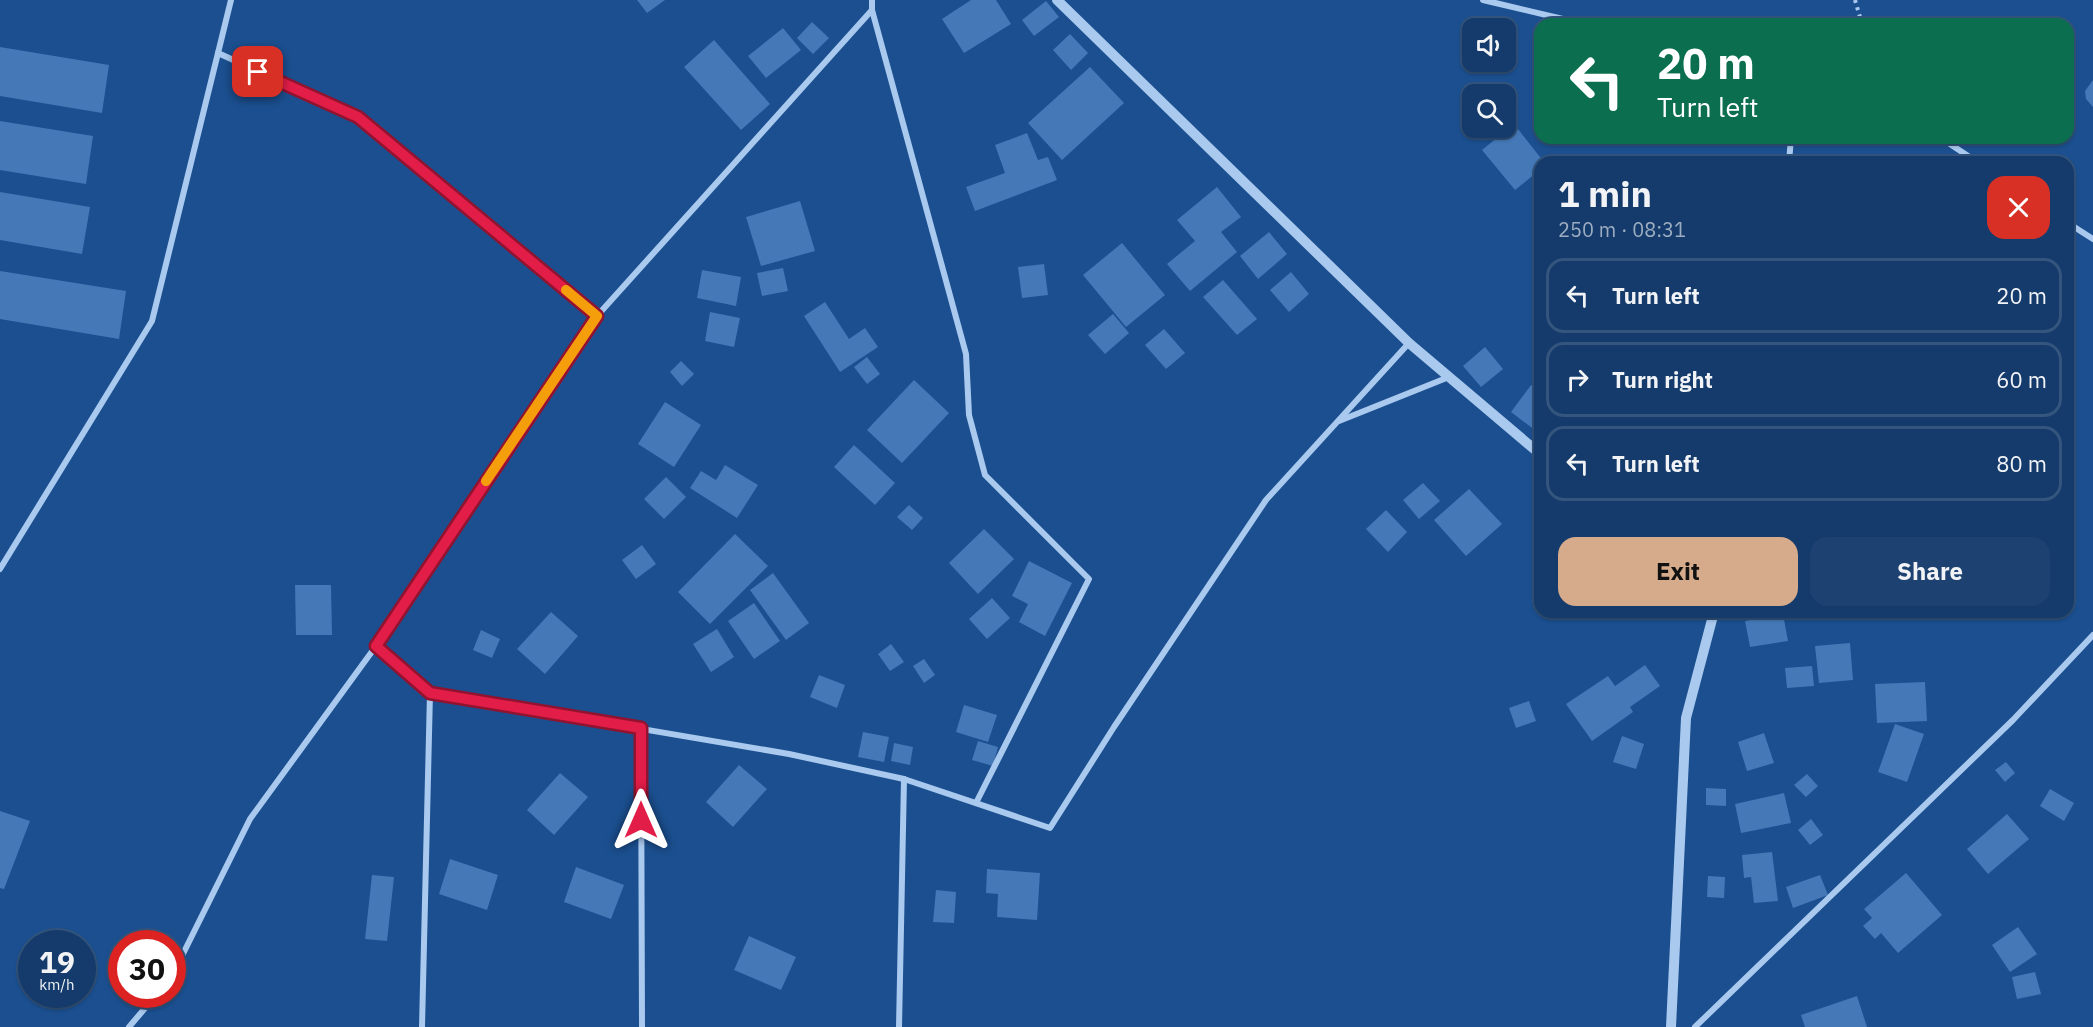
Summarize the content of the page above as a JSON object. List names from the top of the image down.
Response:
{
  "page": {
    "turn": ["20 m", "Turn left"],
    "heading": ["1 min", "250 m · 08:31"],
    "list": [
      {
        "name": "Turn left",
        "value": "20 m"
      },
      {
        "name": "Turn right",
        "value": "60 m"
      },
      {
        "name": "Turn left",
        "value": "80 m"
      }
    ],
    "buttons": ["Exit", "Share"],
    "speed": "19 km/h",
    "limit": "30"
  }
}
